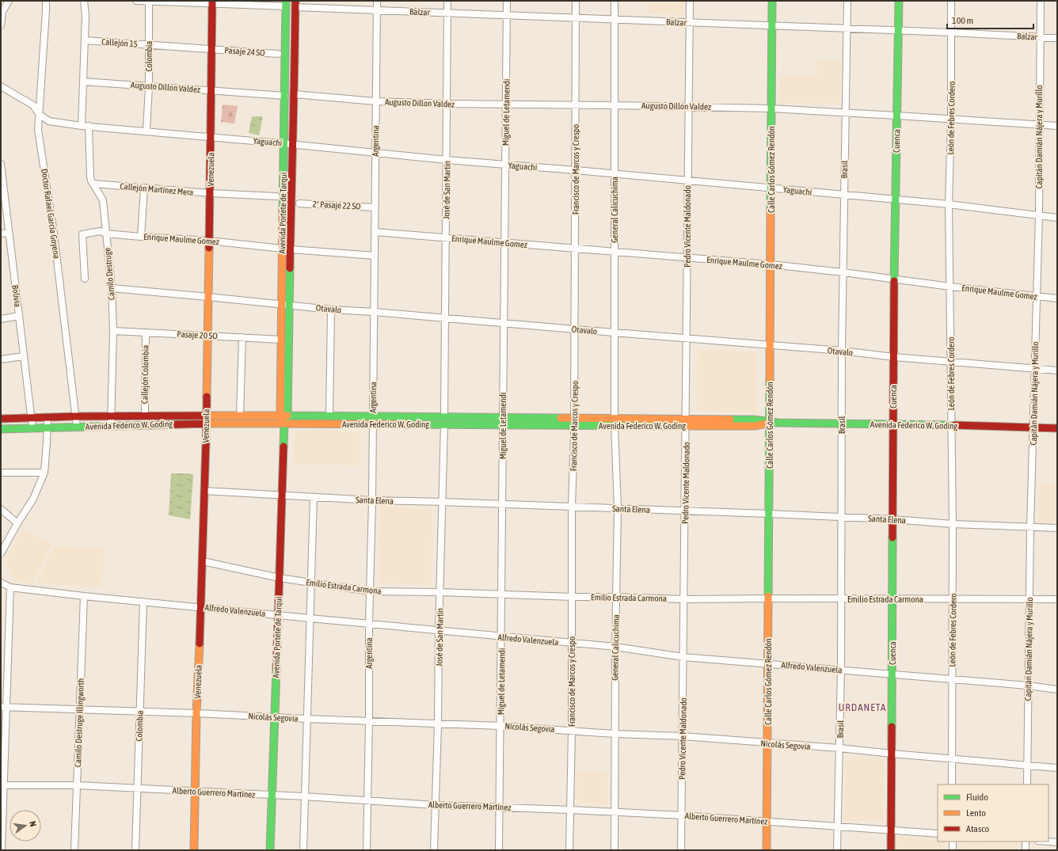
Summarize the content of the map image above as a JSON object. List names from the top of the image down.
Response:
{
  "streets": {
    "main road": [
      "Cuenca",
      "Venezuela",
      "Calle Carlos Gómez Rendón",
      "Avenida Portete de Tarqui",
      "Avenida Federico W. Goding"
    ],
    "street": [
      "Balzar",
      "Callejón 15",
      "Pasaje 24 SO",
      "Colombia",
      "Augusto Dillon Valdez",
      "Miguel de Letamendi",
      "León de Febres Cordero",
      "Capitán Damián Nájera y Murillo",
      "Argentina",
      "Yaguachi",
      "Francisco de Marcos y Crespo",
      "Brasil",
      "Callejón Martínez Mera",
      "José de San Martín",
      "2º Pasaje 22 SO",
      "General Calicuchima",
      "Doctor Rafael García Goyena",
      "Pedro Vicente Maldonado",
      "Enrique Maulme Gomez",
      "Camilo Destruge",
      "Bolivia",
      "Otavalo",
      "Pasaje 20 SO",
      "Callejón Colombia",
      "Santa Elena",
      "Emilio Estrada Carmona",
      "Alfredo Valenzuela",
      "Nicolás Segovia",
      "Camilo Destruge Illingworth",
      "Alberto Guerrero Martínez"
    ]
  },
  "crossings": [
    ["Balzar", "Miguel de Letamendi"],
    ["Balzar", "León de Febres Cordero"],
    ["Balzar", "Capitán Damián Nájera y Murillo"],
    ["Balzar", "Argentina"],
    ["Balzar", "Cuenca"],
    ["Balzar", "Francisco de Marcos y Crespo"],
    ["Balzar", "Calle Carlos Gómez Rendón"],
    ["Balzar", "Brasil"],
    ["Balzar", "José de San Martín"],
    ["Balzar", "General Calicuchima"],
    ["Balzar", "Avenida Portete de Tarqui"],
    ["Balzar", "Pedro Vicente Maldonado"],
    ["Callejón 15", "Pasaje 24 SO"],
    ["Callejón 15", "Colombia"],
    ["Callejón 15", "Venezuela"],
    ["Pasaje 24 SO", "Venezuela"],
    ["Colombia", "Augusto Dillon Valdez"],
    ["Colombia", "Yaguachi"],
    ["Colombia", "Alfredo Valenzuela"],
    ["Colombia", "Nicolás Segovia"],
    ["Colombia", "Alberto Guerrero Martínez"],
    ["Augusto Dillon Valdez", "Miguel de Letamendi"],
    ["Augusto Dillon Valdez", "León de Febres Cordero"],
    ["Augusto Dillon Valdez", "Capitán Damián Nájera y Murillo"],
    ["Augusto Dillon Valdez", "Argentina"],
    ["Augusto Dillon Valdez", "Cuenca"],
    ["Augusto Dillon Valdez", "Venezuela"],
    ["Augusto Dillon Valdez", "Francisco de Marcos y Crespo"],
    ["Augusto Dillon Valdez", "Calle Carlos Gómez Rendón"],
    ["Augusto Dillon Valdez", "Brasil"],
    ["Augusto Dillon Valdez", "José de San Martín"],
    ["Augusto Dillon Valdez", "General Calicuchima"],
    ["Augusto Dillon Valdez", "Avenida Portete de Tarqui"],
    ["Augusto Dillon Valdez", "Pedro Vicente Maldonado"],
    ["Miguel de Letamendi", "Yaguachi"],
    ["Miguel de Letamendi", "Enrique Maulme Gomez"],
    ["Miguel de Letamendi", "Otavalo"],
    ["Miguel de Letamendi", "Avenida Federico W. Goding"],
    ["Miguel de Letamendi", "Santa Elena"],
    ["Miguel de Letamendi", "Emilio Estrada Carmona"],
    ["Miguel de Letamendi", "Alfredo Valenzuela"],
    ["Miguel de Letamendi", "Nicolás Segovia"],
    ["Miguel de Letamendi", "Alberto Guerrero Martínez"],
    ["León de Febres Cordero", "Yaguachi"],
    ["León de Febres Cordero", "Enrique Maulme Gomez"],
    ["León de Febres Cordero", "Otavalo"],
    ["León de Febres Cordero", "Avenida Federico W. Goding"],
    ["León de Febres Cordero", "Santa Elena"],
    ["León de Febres Cordero", "Emilio Estrada Carmona"],
    ["León de Febres Cordero", "Alfredo Valenzuela"],
    ["León de Febres Cordero", "Nicolás Segovia"],
    ["Capitán Damián Nájera y Murillo", "Yaguachi"],
    ["Capitán Damián Nájera y Murillo", "Enrique Maulme Gomez"],
    ["Capitán Damián Nájera y Murillo", "Otavalo"],
    ["Capitán Damián Nájera y Murillo", "Avenida Federico W. Goding"],
    ["Capitán Damián Nájera y Murillo", "Santa Elena"],
    ["Capitán Damián Nájera y Murillo", "Emilio Estrada Carmona"],
    ["Capitán Damián Nájera y Murillo", "Alfredo Valenzuela"],
    ["Capitán Damián Nájera y Murillo", "Nicolás Segovia"],
    ["Argentina", "Yaguachi"],
    ["Argentina", "2º Pasaje 22 SO"],
    ["Argentina", "Enrique Maulme Gomez"],
    ["Argentina", "Otavalo"],
    ["Argentina", "Avenida Federico W. Goding"],
    ["Argentina", "Santa Elena"],
    ["Argentina", "Emilio Estrada Carmona"],
    ["Argentina", "Alfredo Valenzuela"],
    ["Argentina", "Nicolás Segovia"],
    ["Argentina", "Alberto Guerrero Martínez"],
    ["Cuenca", "Yaguachi"],
    ["Cuenca", "Enrique Maulme Gomez"],
    ["Cuenca", "Otavalo"],
    ["Cuenca", "Avenida Federico W. Goding"],
    ["Cuenca", "Santa Elena"],
    ["Cuenca", "Emilio Estrada Carmona"],
    ["Cuenca", "Alfredo Valenzuela"],
    ["Cuenca", "Nicolás Segovia"],
    ["Cuenca", "Alberto Guerrero Martínez"],
    ["Yaguachi", "Venezuela"],
    ["Yaguachi", "Francisco de Marcos y Crespo"],
    ["Yaguachi", "Calle Carlos Gómez Rendón"],
    ["Yaguachi", "Brasil"],
    ["Yaguachi", "José de San Martín"],
    ["Yaguachi", "General Calicuchima"],
    ["Yaguachi", "Avenida Portete de Tarqui"],
    ["Yaguachi", "Doctor Rafael García Goyena"],
    ["Yaguachi", "Pedro Vicente Maldonado"],
    ["Yaguachi", "Camilo Destruge"],
    ["Venezuela", "Callejón Martínez Mera"],
    ["Venezuela", "Enrique Maulme Gomez"],
    ["Venezuela", "Otavalo"],
    ["Venezuela", "Pasaje 20 SO"],
    ["Venezuela", "Avenida Federico W. Goding"],
    ["Venezuela", "Santa Elena"],
    ["Venezuela", "Emilio Estrada Carmona"],
    ["Venezuela", "Alfredo Valenzuela"],
    ["Venezuela", "Nicolás Segovia"],
    ["Venezuela", "Alberto Guerrero Martínez"],
    ["Francisco de Marcos y Crespo", "Enrique Maulme Gomez"],
    ["Francisco de Marcos y Crespo", "Otavalo"],
    ["Francisco de Marcos y Crespo", "Avenida Federico W. Goding"],
    ["Francisco de Marcos y Crespo", "Santa Elena"],
    ["Francisco de Marcos y Crespo", "Emilio Estrada Carmona"],
    ["Francisco de Marcos y Crespo", "Alfredo Valenzuela"],
    ["Francisco de Marcos y Crespo", "Nicolás Segovia"],
    ["Francisco de Marcos y Crespo", "Alberto Guerrero Martínez"],
    ["Calle Carlos Gómez Rendón", "Enrique Maulme Gomez"],
    ["Calle Carlos Gómez Rendón", "Otavalo"],
    ["Calle Carlos Gómez Rendón", "Avenida Federico W. Goding"],
    ["Calle Carlos Gómez Rendón", "Santa Elena"],
    ["Calle Carlos Gómez Rendón", "Emilio Estrada Carmona"],
    ["Calle Carlos Gómez Rendón", "Alfredo Valenzuela"],
    ["Calle Carlos Gómez Rendón", "Nicolás Segovia"],
    ["Calle Carlos Gómez Rendón", "Alberto Guerrero Martínez"],
    ["Brasil", "Enrique Maulme Gomez"],
    ["Brasil", "Otavalo"],
    ["Brasil", "Avenida Federico W. Goding"],
    ["Brasil", "Santa Elena"],
    ["Brasil", "Emilio Estrada Carmona"],
    ["Brasil", "Alfredo Valenzuela"],
    ["Brasil", "Nicolás Segovia"],
    ["Brasil", "Alberto Guerrero Martínez"],
    ["Callejón Martínez Mera", "Camilo Destruge"],
    ["José de San Martín", "Enrique Maulme Gomez"],
    ["José de San Martín", "Otavalo"],
    ["José de San Martín", "Avenida Federico W. Goding"],
    ["José de San Martín", "Santa Elena"],
    ["José de San Martín", "Emilio Estrada Carmona"],
    ["José de San Martín", "Alfredo Valenzuela"],
    ["José de San Martín", "Nicolás Segovia"],
    ["José de San Martín", "Alberto Guerrero Martínez"],
    ["General Calicuchima", "Enrique Maulme Gomez"],
    ["General Calicuchima", "Otavalo"],
    ["General Calicuchima", "Avenida Federico W. Goding"],
    ["General Calicuchima", "Santa Elena"],
    ["General Calicuchima", "Emilio Estrada Carmona"],
    ["General Calicuchima", "Alfredo Valenzuela"],
    ["General Calicuchima", "Nicolás Segovia"],
    ["General Calicuchima", "Alberto Guerrero Martínez"],
    ["Avenida Portete de Tarqui", "Enrique Maulme Gomez"],
    ["Avenida Portete de Tarqui", "Otavalo"],
    ["Avenida Portete de Tarqui", "Pasaje 20 SO"],
    ["Avenida Portete de Tarqui", "Avenida Federico W. Goding"],
    ["Avenida Portete de Tarqui", "Santa Elena"],
    ["Avenida Portete de Tarqui", "Emilio Estrada Carmona"],
    ["Avenida Portete de Tarqui", "Alfredo Valenzuela"],
    ["Avenida Portete de Tarqui", "Nicolás Segovia"],
    ["Avenida Portete de Tarqui", "Alberto Guerrero Martínez"],
    ["Doctor Rafael García Goyena", "Avenida Federico W. Goding"],
    ["Pedro Vicente Maldonado", "Enrique Maulme Gomez"],
    ["Pedro Vicente Maldonado", "Otavalo"],
    ["Pedro Vicente Maldonado", "Avenida Federico W. Goding"],
    ["Pedro Vicente Maldonado", "Santa Elena"],
    ["Pedro Vicente Maldonado", "Emilio Estrada Carmona"],
    ["Pedro Vicente Maldonado", "Alfredo Valenzuela"],
    ["Pedro Vicente Maldonado", "Nicolás Segovia"],
    ["Pedro Vicente Maldonado", "Alberto Guerrero Martínez"],
    ["Enrique Maulme Gomez", "Camilo Destruge"],
    ["Camilo Destruge", "Otavalo"],
    ["Camilo Destruge", "Pasaje 20 SO"],
    ["Camilo Destruge", "Avenida Federico W. Goding"],
    ["Bolivia", "Avenida Federico W. Goding"],
    ["Pasaje 20 SO", "Callejón Colombia"],
    ["Callejón Colombia", "Avenida Federico W. Goding"],
    ["Alfredo Valenzuela", "Camilo Destruge Illingworth"],
    ["Nicolás Segovia", "Camilo Destruge Illingworth"],
    ["Camilo Destruge Illingworth", "Alberto Guerrero Martínez"]
  ],
  "districts": ["URDANETA"],
  "legend": ["Fluido", "Lento", "Atasco"],
  "scale_bar": "100 m",
  "north": "right"
}
